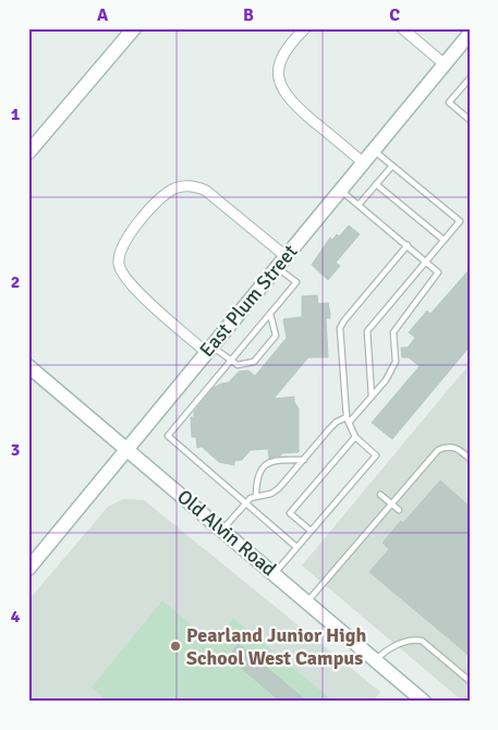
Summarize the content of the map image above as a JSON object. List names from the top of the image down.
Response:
{
  "streets": {
    "street": ["East Plum Street", "Old Alvin Road"]
  },
  "crossings": [
    ["East Plum Street", "Old Alvin Road"]
  ],
  "places": ["Pearland Junior High School West Campus"],
  "grid": {
    "columns": ["A", "B", "C"],
    "rows": [
      "1",
      "2",
      "3",
      "4"
    ]
  }
}
